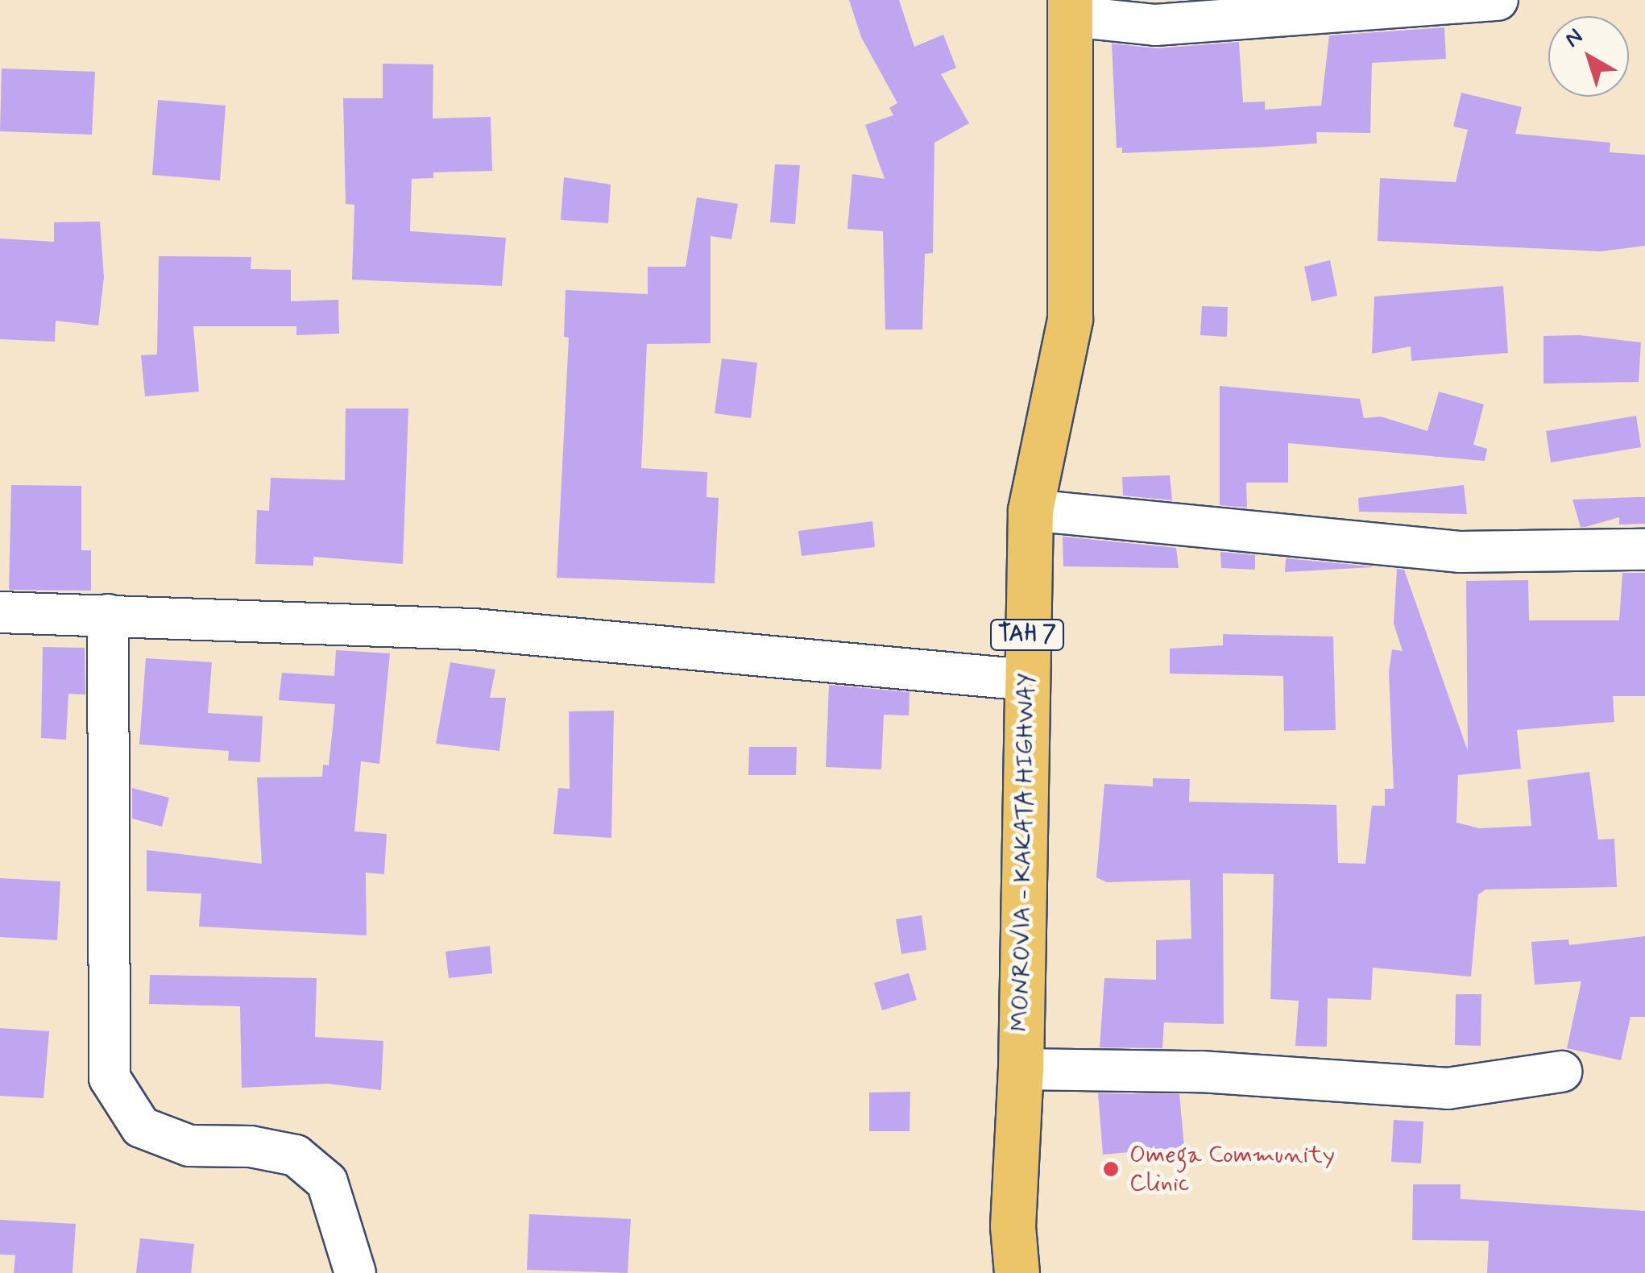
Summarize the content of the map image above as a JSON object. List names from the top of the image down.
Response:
{
  "streets": {
    "highway": ["TAH 7", "MONROVIA - KAKATA HIGHWAY"]
  },
  "places": ["Omega Community Clinic"],
  "north": "top left"
}
